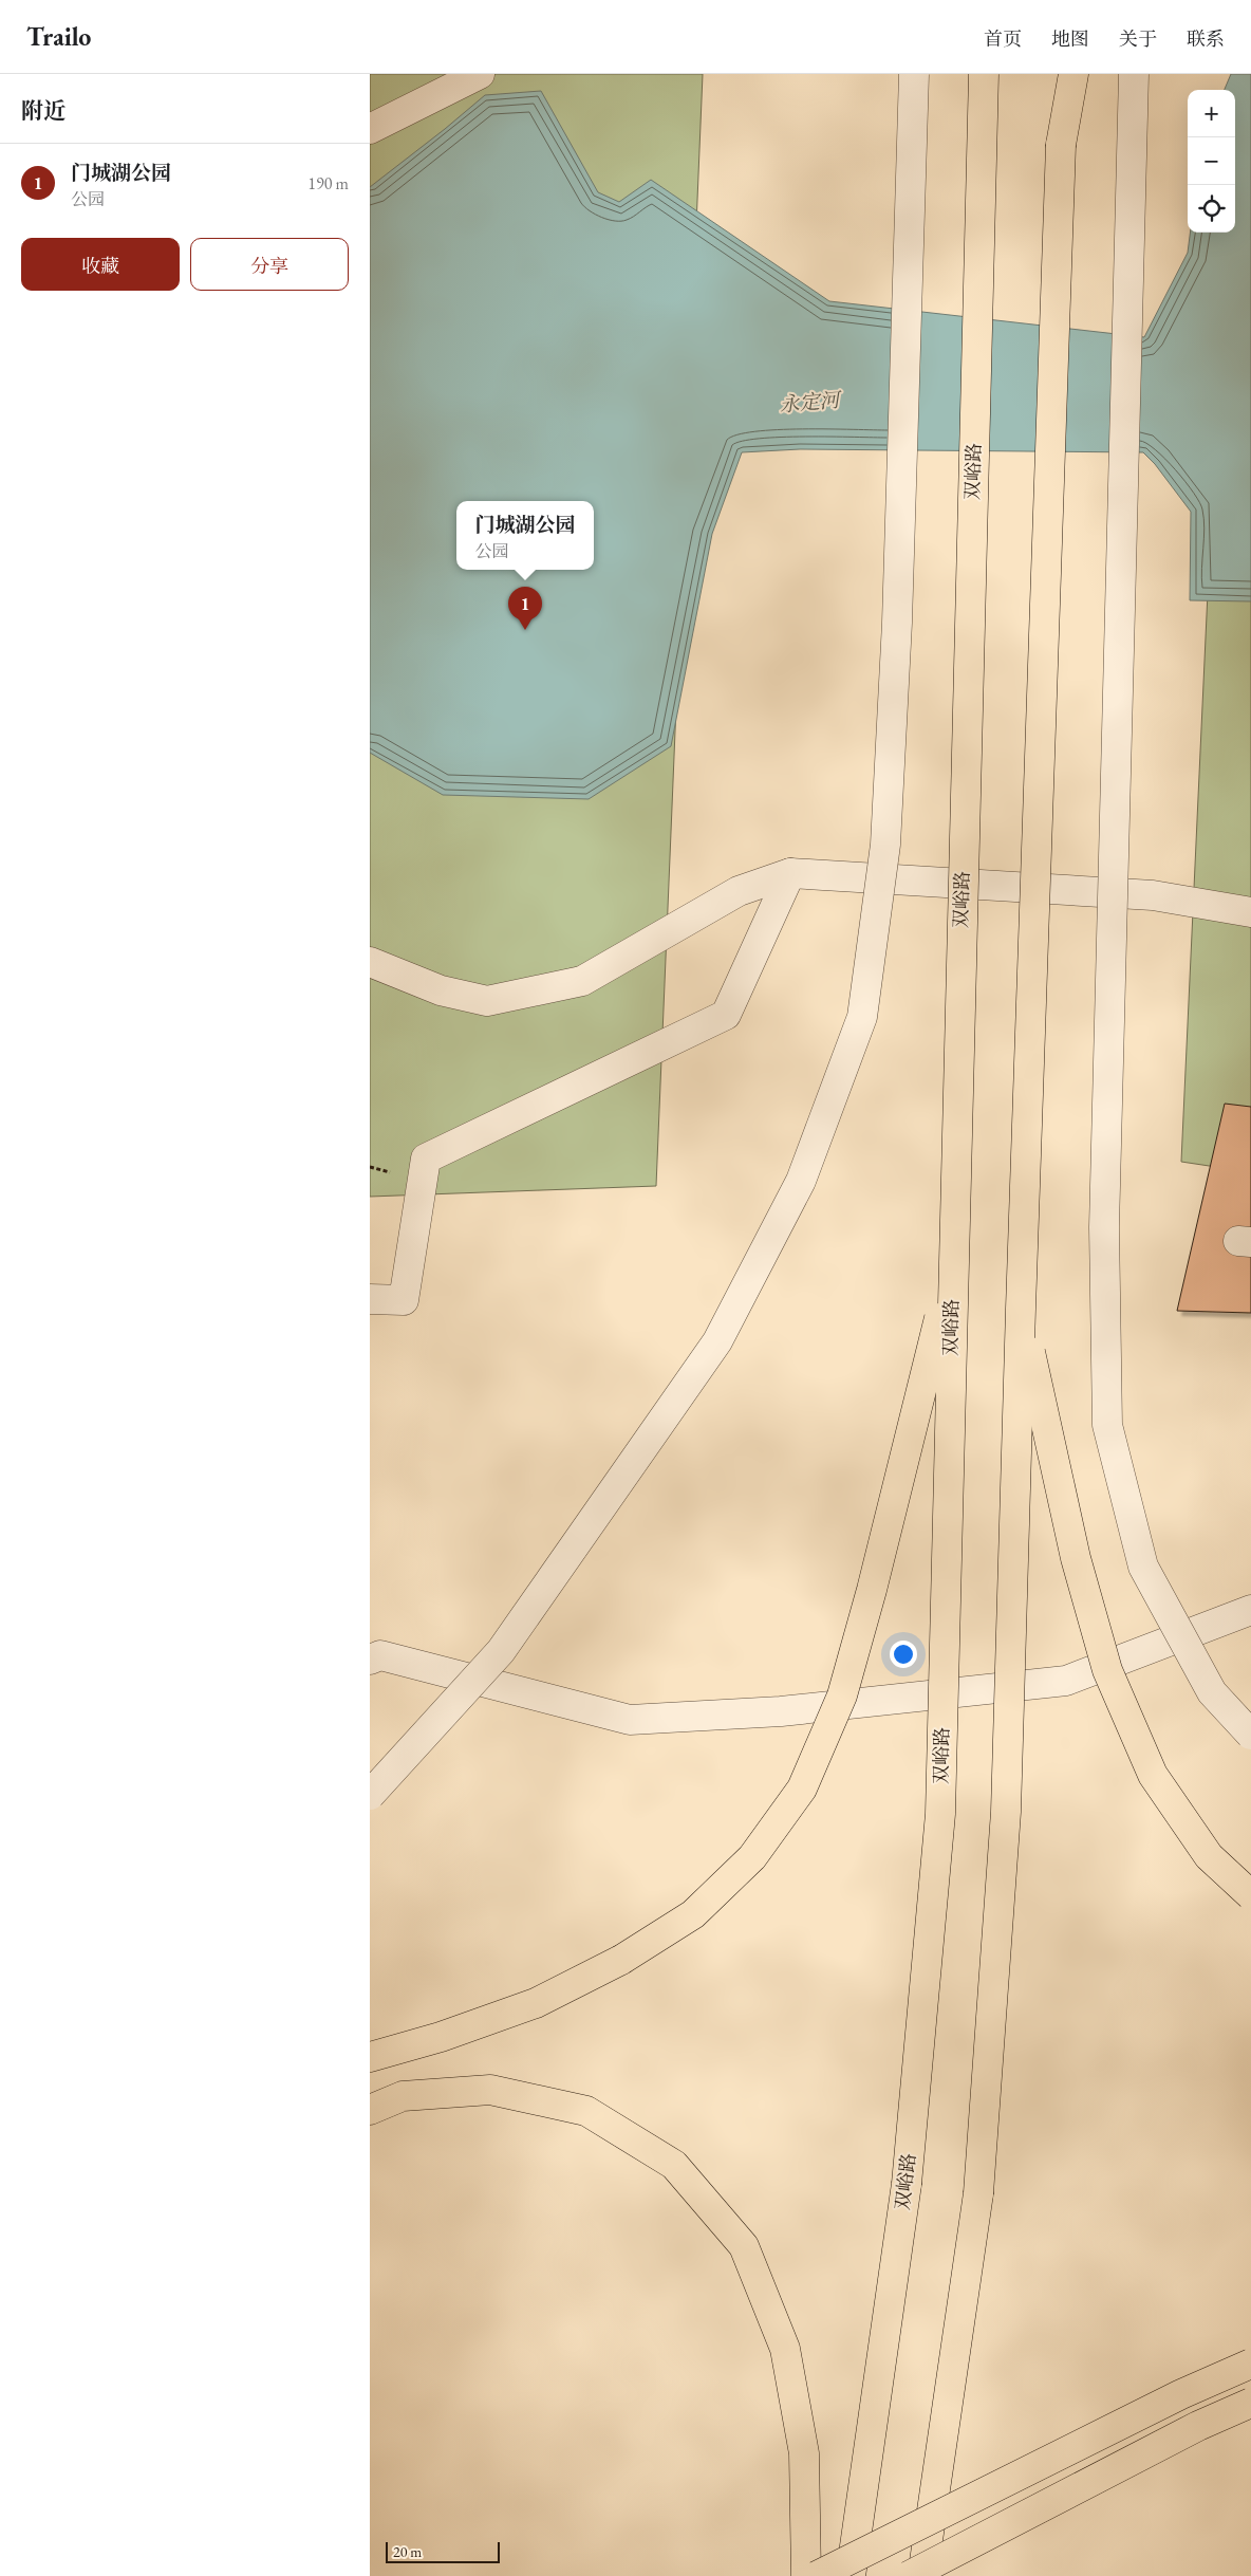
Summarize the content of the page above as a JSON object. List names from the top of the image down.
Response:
{
  "streets": {
    "highway": ["双峪路"]
  },
  "water": ["永定河"],
  "scale_bar": "20 m",
  "page": {
    "header": "Trailo",
    "nav": [
      "首页",
      "地图",
      "关于",
      "联系"
    ],
    "heading": "附近",
    "map_buttons": ["+", "−"],
    "list": [
      {
        "mark": "1",
        "name": "门城湖公园",
        "note": "公园",
        "value": "190 m"
      }
    ],
    "buttons": ["收藏", "分享"],
    "popup": ["门城湖公园", "公园"],
    "pins": "1",
    "scale": "20 m"
  }
}
